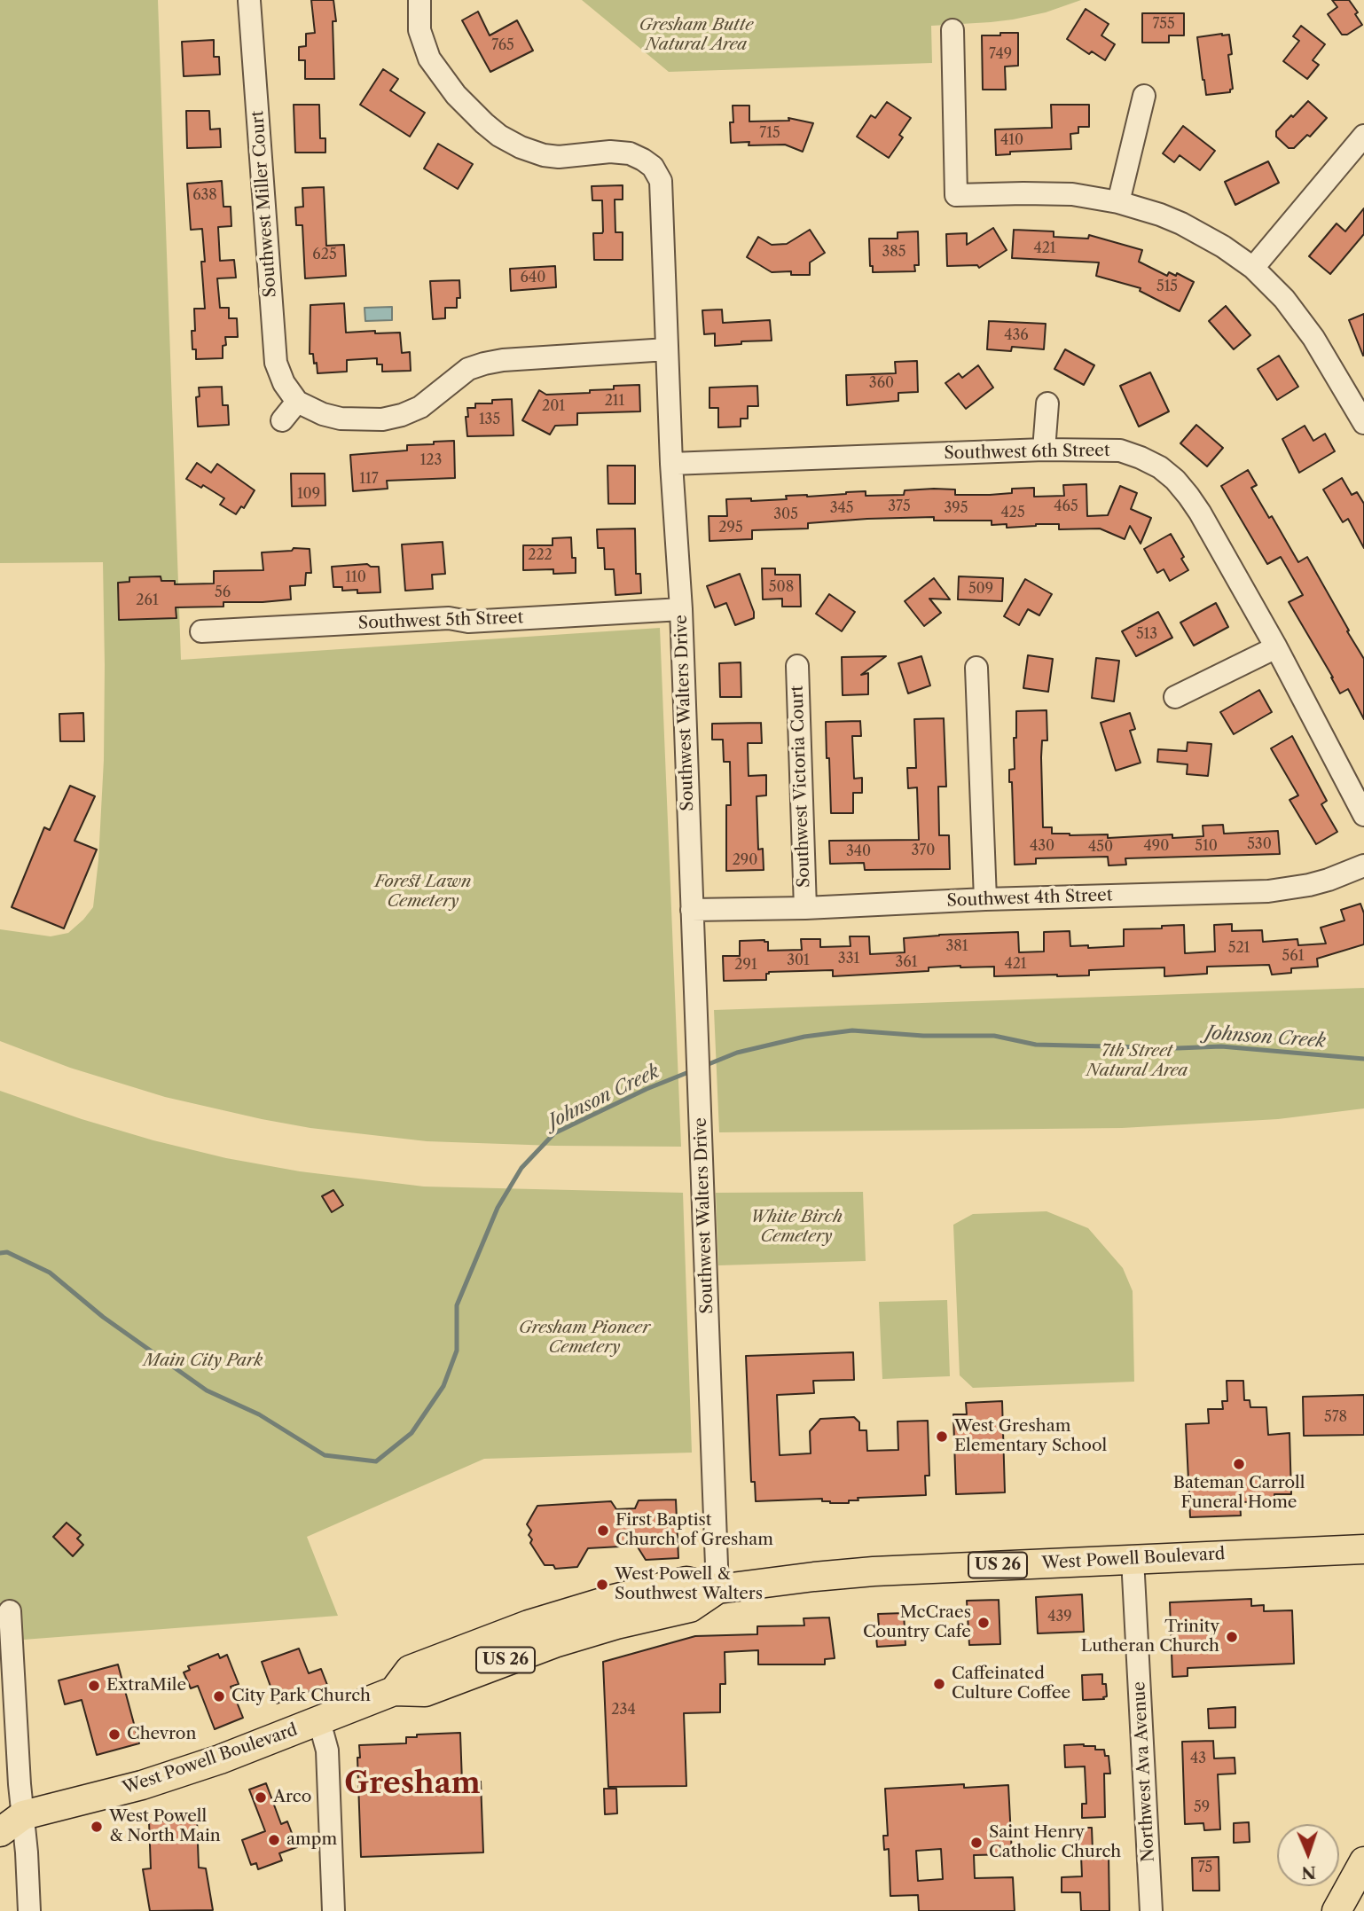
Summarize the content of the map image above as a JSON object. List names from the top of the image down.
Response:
{
  "streets": {
    "main road": ["West Powell Boulevard", "US 26"],
    "street": [
      "Southwest Miller Court",
      "Southwest 6th Street",
      "Southwest 5th Street",
      "Southwest Walters Drive",
      "Southwest Victoria Court",
      "Southwest 4th Street",
      "Northwest Ava Avenue"
    ]
  },
  "crossings": [
    ["Southwest 6th Street", "Southwest Walters Drive"],
    ["Southwest 5th Street", "Southwest Walters Drive"],
    ["Southwest Walters Drive", "Southwest 4th Street"],
    ["Southwest Walters Drive", "West Powell Boulevard"],
    ["Southwest Victoria Court", "Southwest 4th Street"],
    ["West Powell Boulevard", "US 26"],
    ["West Powell Boulevard", "Northwest Ava Avenue"]
  ],
  "districts": ["Gresham"],
  "water": ["Johnson Creek"],
  "parks": [
    "Gresham Butte Natural Area",
    "Forest Lawn Cemetery",
    "7th Street Natural Area",
    "White Birch Cemetery",
    "Gresham Pioneer Cemetery",
    "Main City Park"
  ],
  "places": [
    "West Gresham Elementary School",
    "Bateman Carroll Funeral Home",
    "First Baptist Church of Gresham",
    "West Powell & Southwest Walters",
    "McCraes Country Cafe",
    "Trinity Lutheran Church",
    "Caffeinated Culture Coffee",
    "ExtraMile",
    "City Park Church",
    "Chevron",
    "Arco",
    "West Powell & North Main",
    "ampm",
    "Saint Henry Catholic Church"
  ],
  "house_numbers": [
    "755",
    "765",
    "749",
    "715",
    "410",
    "638",
    "421",
    "385",
    "625",
    "640",
    "515",
    "436",
    "360",
    "211",
    "201",
    "135",
    "123",
    "117",
    "109",
    "375",
    "465",
    "345",
    "395",
    "425",
    "305",
    "295",
    "222",
    "110",
    "508",
    "509",
    "56",
    "261",
    "513",
    "530",
    "430",
    "490",
    "510",
    "450",
    "370",
    "340",
    "290",
    "381",
    "521",
    "561",
    "331",
    "301",
    "361",
    "421",
    "291",
    "578",
    "439",
    "234",
    "43",
    "59",
    "75"
  ],
  "north": "bottom"
}
